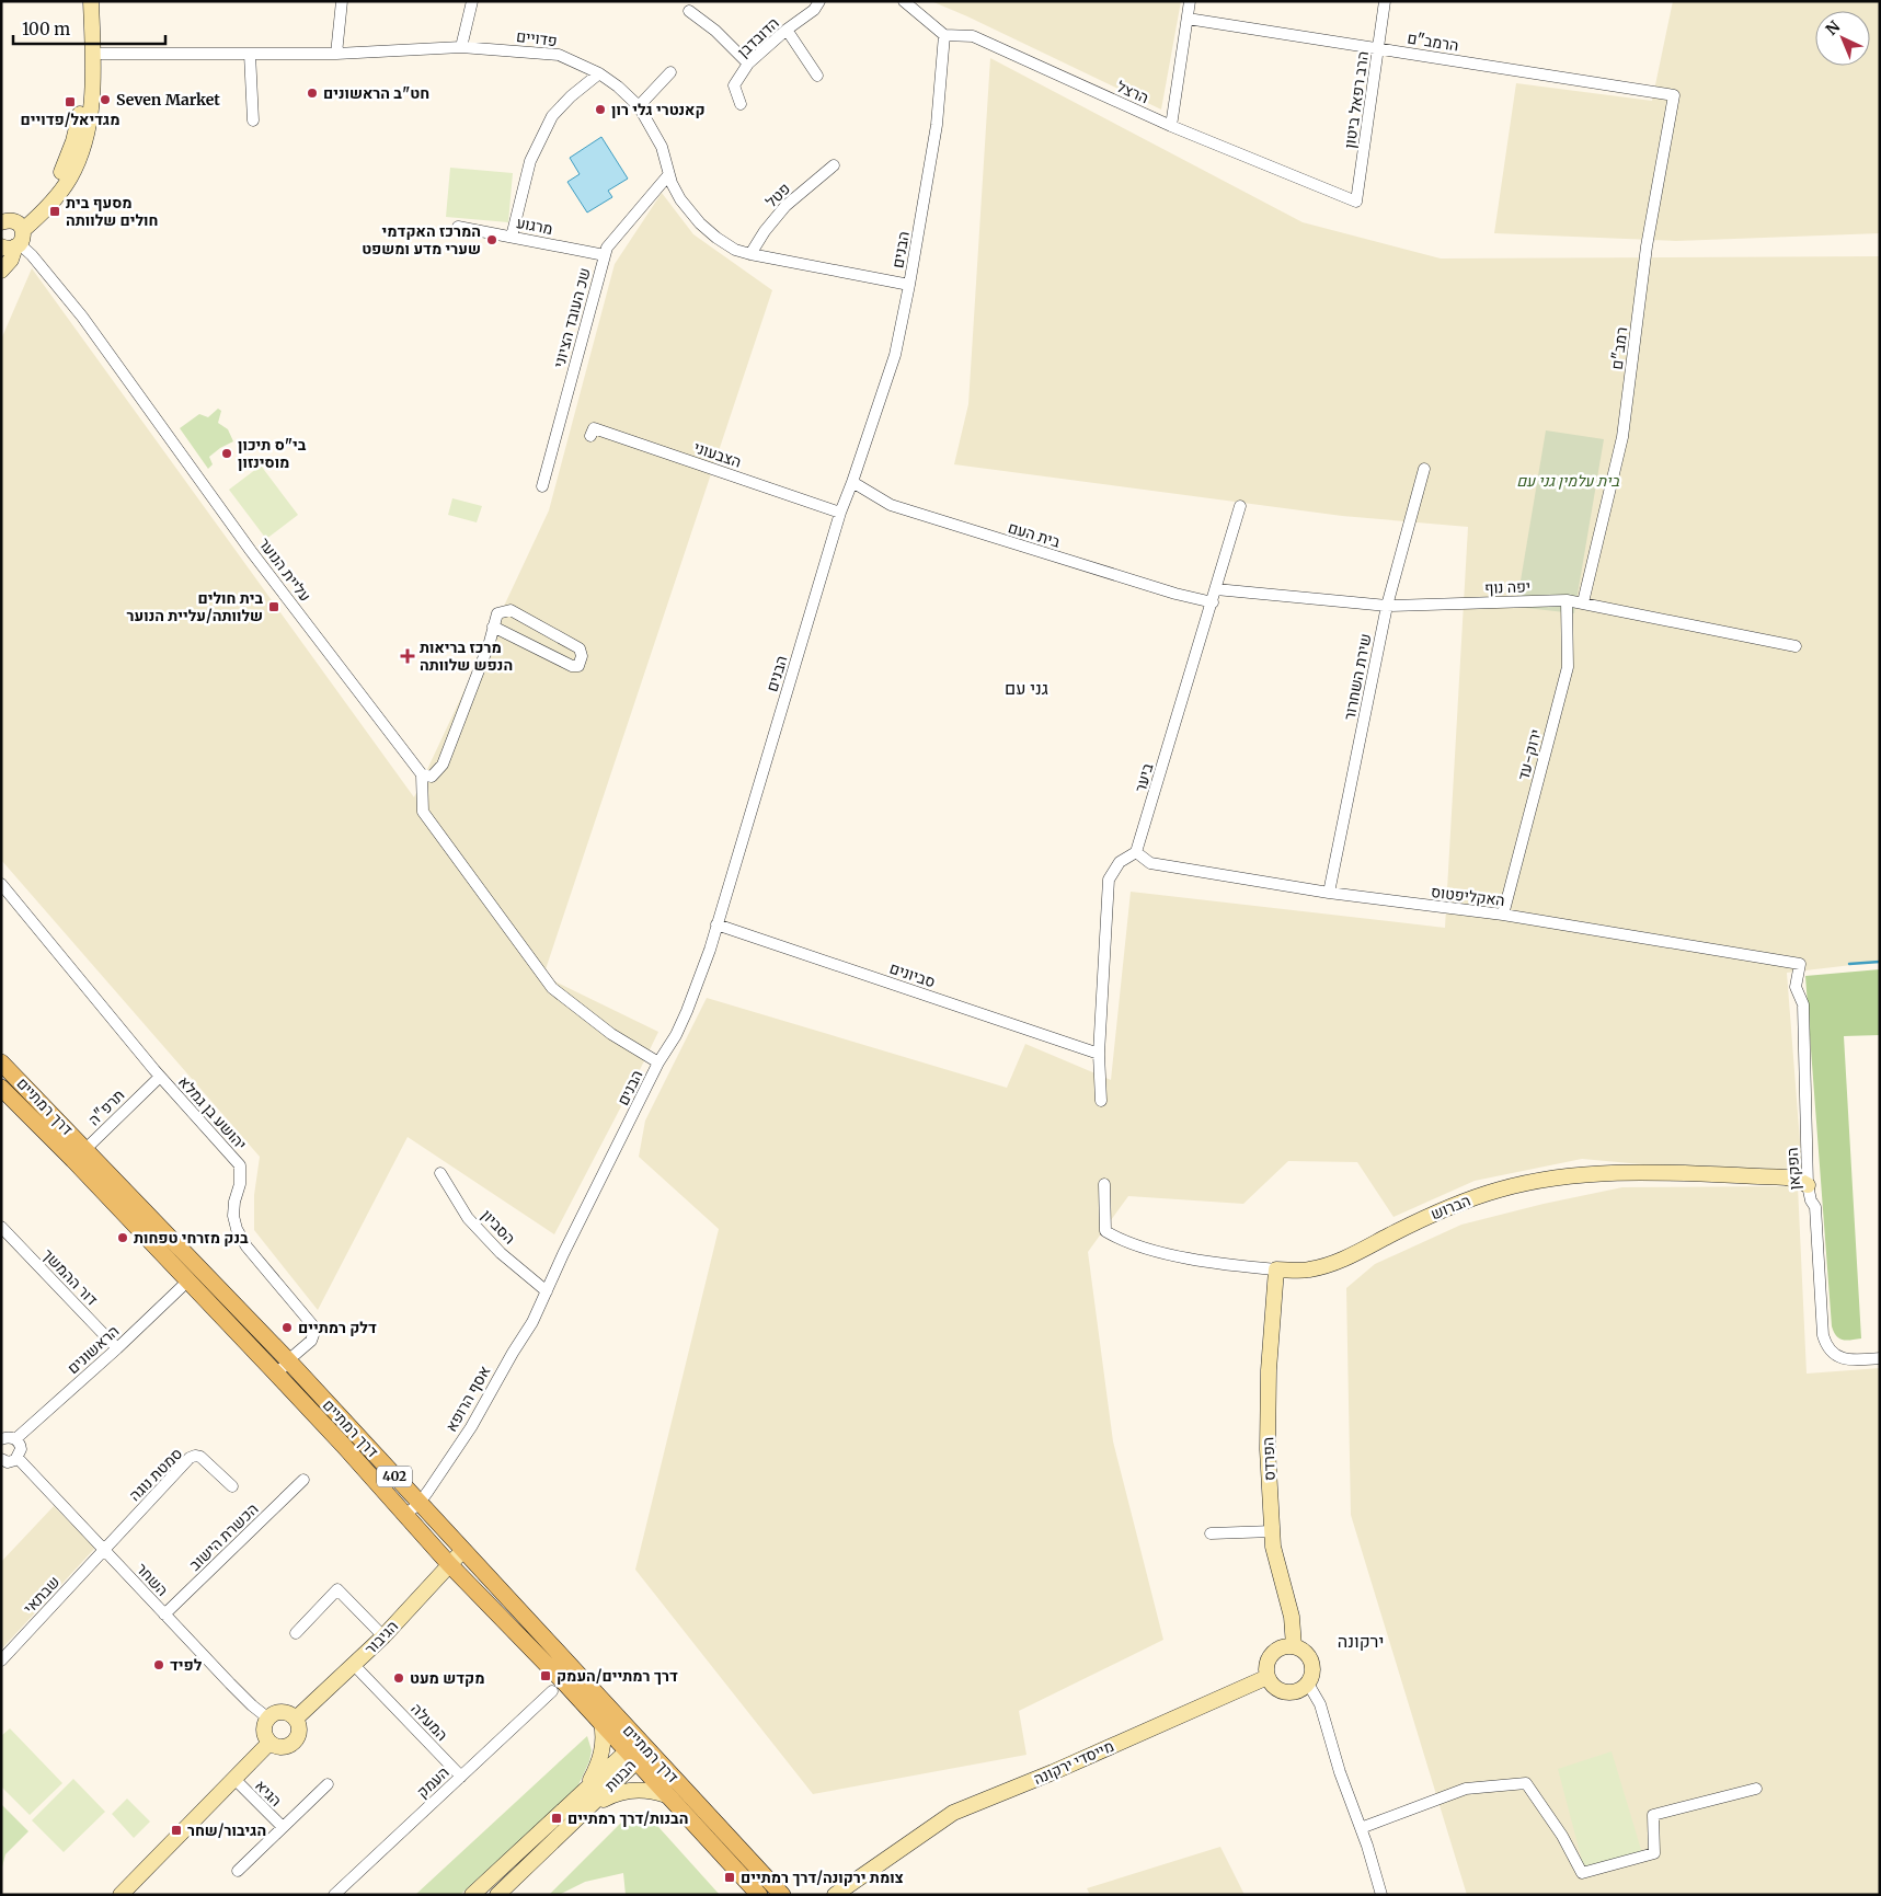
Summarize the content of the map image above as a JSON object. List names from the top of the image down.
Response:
{
  "streets": {
    "main road": ["דרך רמתיים", "402"],
    "street": [
      "הדובדבן",
      "פדויים",
      "הרמב\"ם",
      "הרצל",
      "הרב רפאל ביטון",
      "פטל",
      "מרגוע",
      "הבנים",
      "שכ העובד הציוני",
      "רמב\"ם",
      "הצבעוני",
      "בית העם",
      "עליית הנוער",
      "יפה נוף",
      "שירת השחרור",
      "ירוק-עד",
      "ביער",
      "האקליפטוס",
      "סביונים",
      "תרפ\"ה",
      "יהושע בן גמלא",
      "הפקאן",
      "הברוש",
      "הסביון",
      "דור ההמשך",
      "הראשונים",
      "אסף הרופא",
      "הפרדס",
      "סמטת נוגה",
      "הכשרת הישוב",
      "השחר",
      "שבתאי",
      "הגיבור",
      "המעלה",
      "מייסדי ירקונה",
      "הבנות",
      "העמק",
      "הגיא"
    ]
  },
  "crossings": [
    ["פדויים", "פטל"],
    ["פדויים", "הבנים"],
    ["פדויים", "שכ העובד הציוני"],
    ["הרמב\"ם", "הרב רפאל ביטון"],
    ["הרמב\"ם", "רמב\"ם"],
    ["הרצל", "הרב רפאל ביטון"],
    ["הרצל", "הבנים"],
    ["מרגוע", "שכ העובד הציוני"],
    ["הבנים", "הצבעוני"],
    ["הבנים", "בית העם"],
    ["הבנים", "סביונים"],
    ["הבנים", "הסביון"],
    ["הבנים", "אסף הרופא"],
    ["רמב\"ם", "יפה נוף"],
    ["בית העם", "ביער"],
    ["יפה נוף", "שירת השחרור"],
    ["יפה נוף", "ירוק-עד"],
    ["יפה נוף", "ביער"],
    ["שירת השחרור", "האקליפטוס"],
    ["ירוק-עד", "האקליפטוס"],
    ["ביער", "האקליפטוס"],
    ["האקליפטוס", "הפקאן"],
    ["דרך רמתיים", "תרפ\"ה"],
    ["דרך רמתיים", "יהושע בן גמלא"],
    ["דרך רמתיים", "הראשונים"],
    ["דרך רמתיים", "אסף הרופא"],
    ["דרך רמתיים", "הגיבור"],
    ["דרך רמתיים", "הבנות"],
    ["תרפ\"ה", "יהושע בן גמלא"],
    ["הפקאן", "הברוש"],
    ["הברוש", "הפרדס"],
    ["הסביון", "אסף הרופא"],
    ["דור ההמשך", "הראשונים"],
    ["הפרדס", "מייסדי ירקונה"],
    ["סמטת נוגה", "השחר"],
    ["סמטת נוגה", "שבתאי"],
    ["הכשרת הישוב", "השחר"],
    ["השחר", "שבתאי"],
    ["השחר", "הגיבור"],
    ["הגיבור", "המעלה"],
    ["המעלה", "העמק"]
  ],
  "districts": ["גני עם", "ירקונה"],
  "parks": ["בית עלמין גני עם"],
  "places": {
    "other": [
      "חט\"ב הראשונים",
      "Seven Market",
      "קאנטרי גלי רון",
      "המרכז האקדמי שערי מדע ומשפט",
      "בי\"ס תיכון מוסינזון",
      "בנק מזרחי טפחות",
      "דלק רמתיים",
      "לפיד",
      "מקדש מעט"
    ],
    "transit": [
      "מגדיאל/פדויים",
      "מסעף בית חולים שלוותה",
      "בית חולים שלוותה/עליית הנוער",
      "דרך רמתיים/העמק",
      "הבנות/דרך רמתיים",
      "הגיבור/שחר",
      "צומת ירקונה/דרך רמתיים"
    ],
    "health": ["מרכז בריאות הנפש שלוותה"]
  },
  "scale_bar": "100 m",
  "north": "top left"
}
